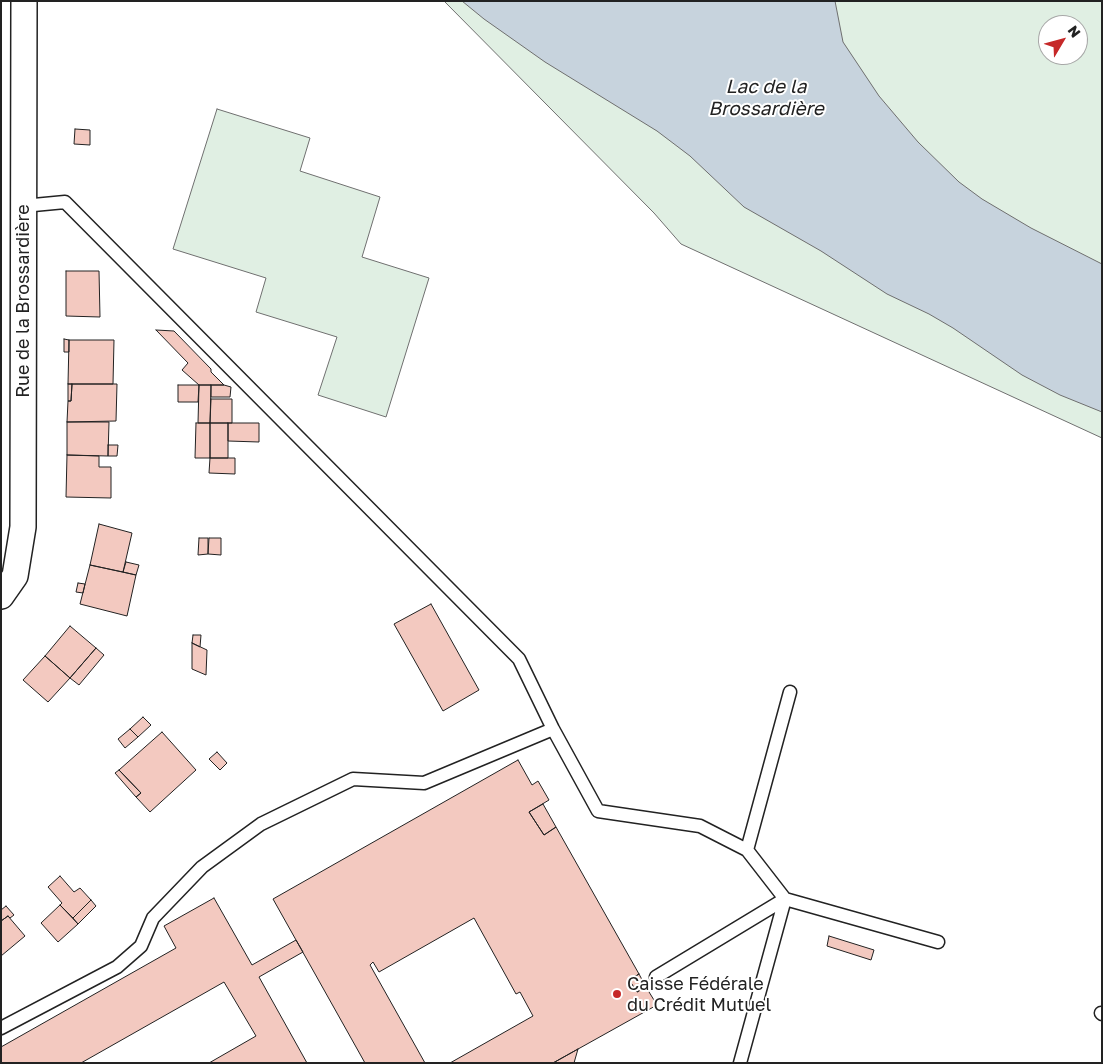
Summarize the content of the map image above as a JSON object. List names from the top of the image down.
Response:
{
  "streets": {
    "street": ["Rue de la Brossardière"]
  },
  "water": ["Lac de la Brossardière"],
  "places": ["Caisse Fédérale du Crédit Mutuel"],
  "north": "top right"
}
